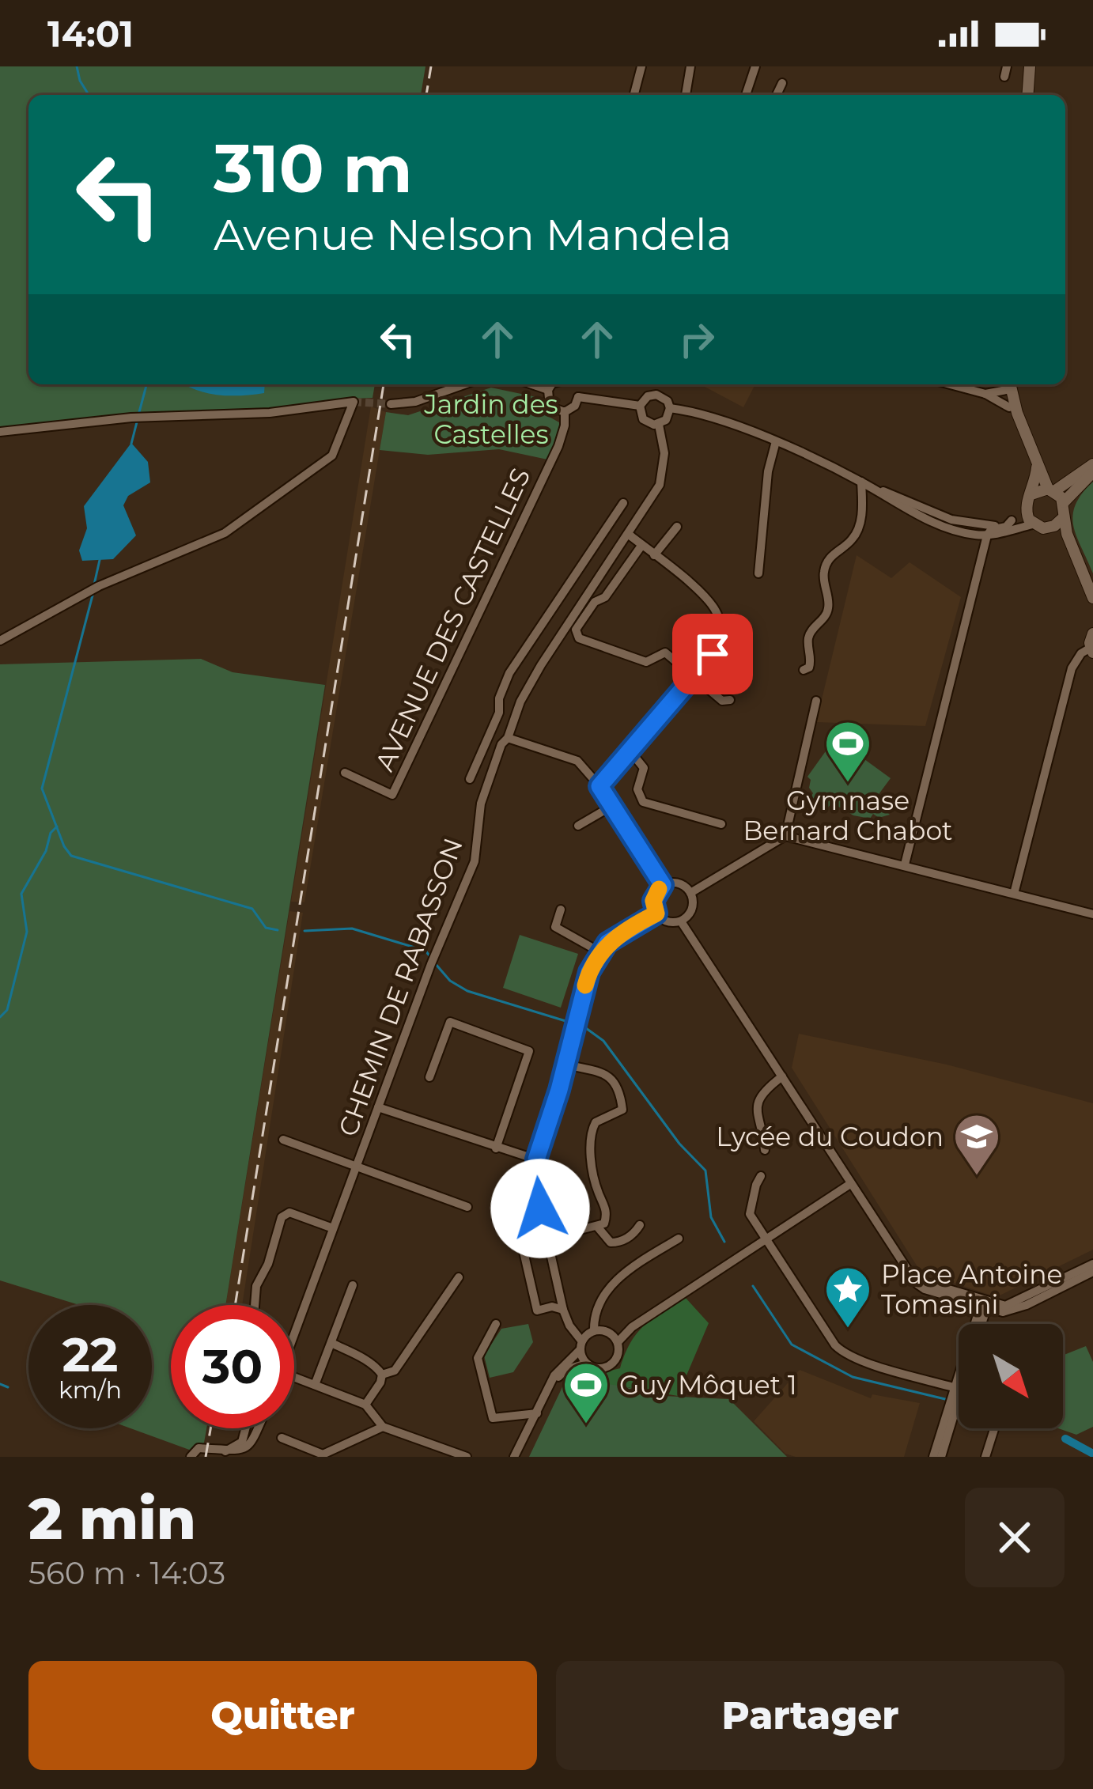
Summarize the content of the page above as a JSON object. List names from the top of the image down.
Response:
{
  "streets": {
    "street": ["AVENUE DES CASTELLES", "CHEMIN DE RABASSON"]
  },
  "parks": ["Jardin des Castelles"],
  "places": {
    "sports": ["Gymnase Bernard Chabot", "Guy Môquet 1"],
    "school or university": ["Lycée du Coudon"],
    "place": ["Place Antoine Tomasini"]
  },
  "north": "bottom right",
  "page": {
    "status": "14:01",
    "turn": ["310 m", "Avenue Nelson Mandela"],
    "speed": "22 km/h",
    "limit": "30",
    "heading": ["2 min", "560 m · 14:03"],
    "buttons": ["Quitter", "Partager"]
  }
}
